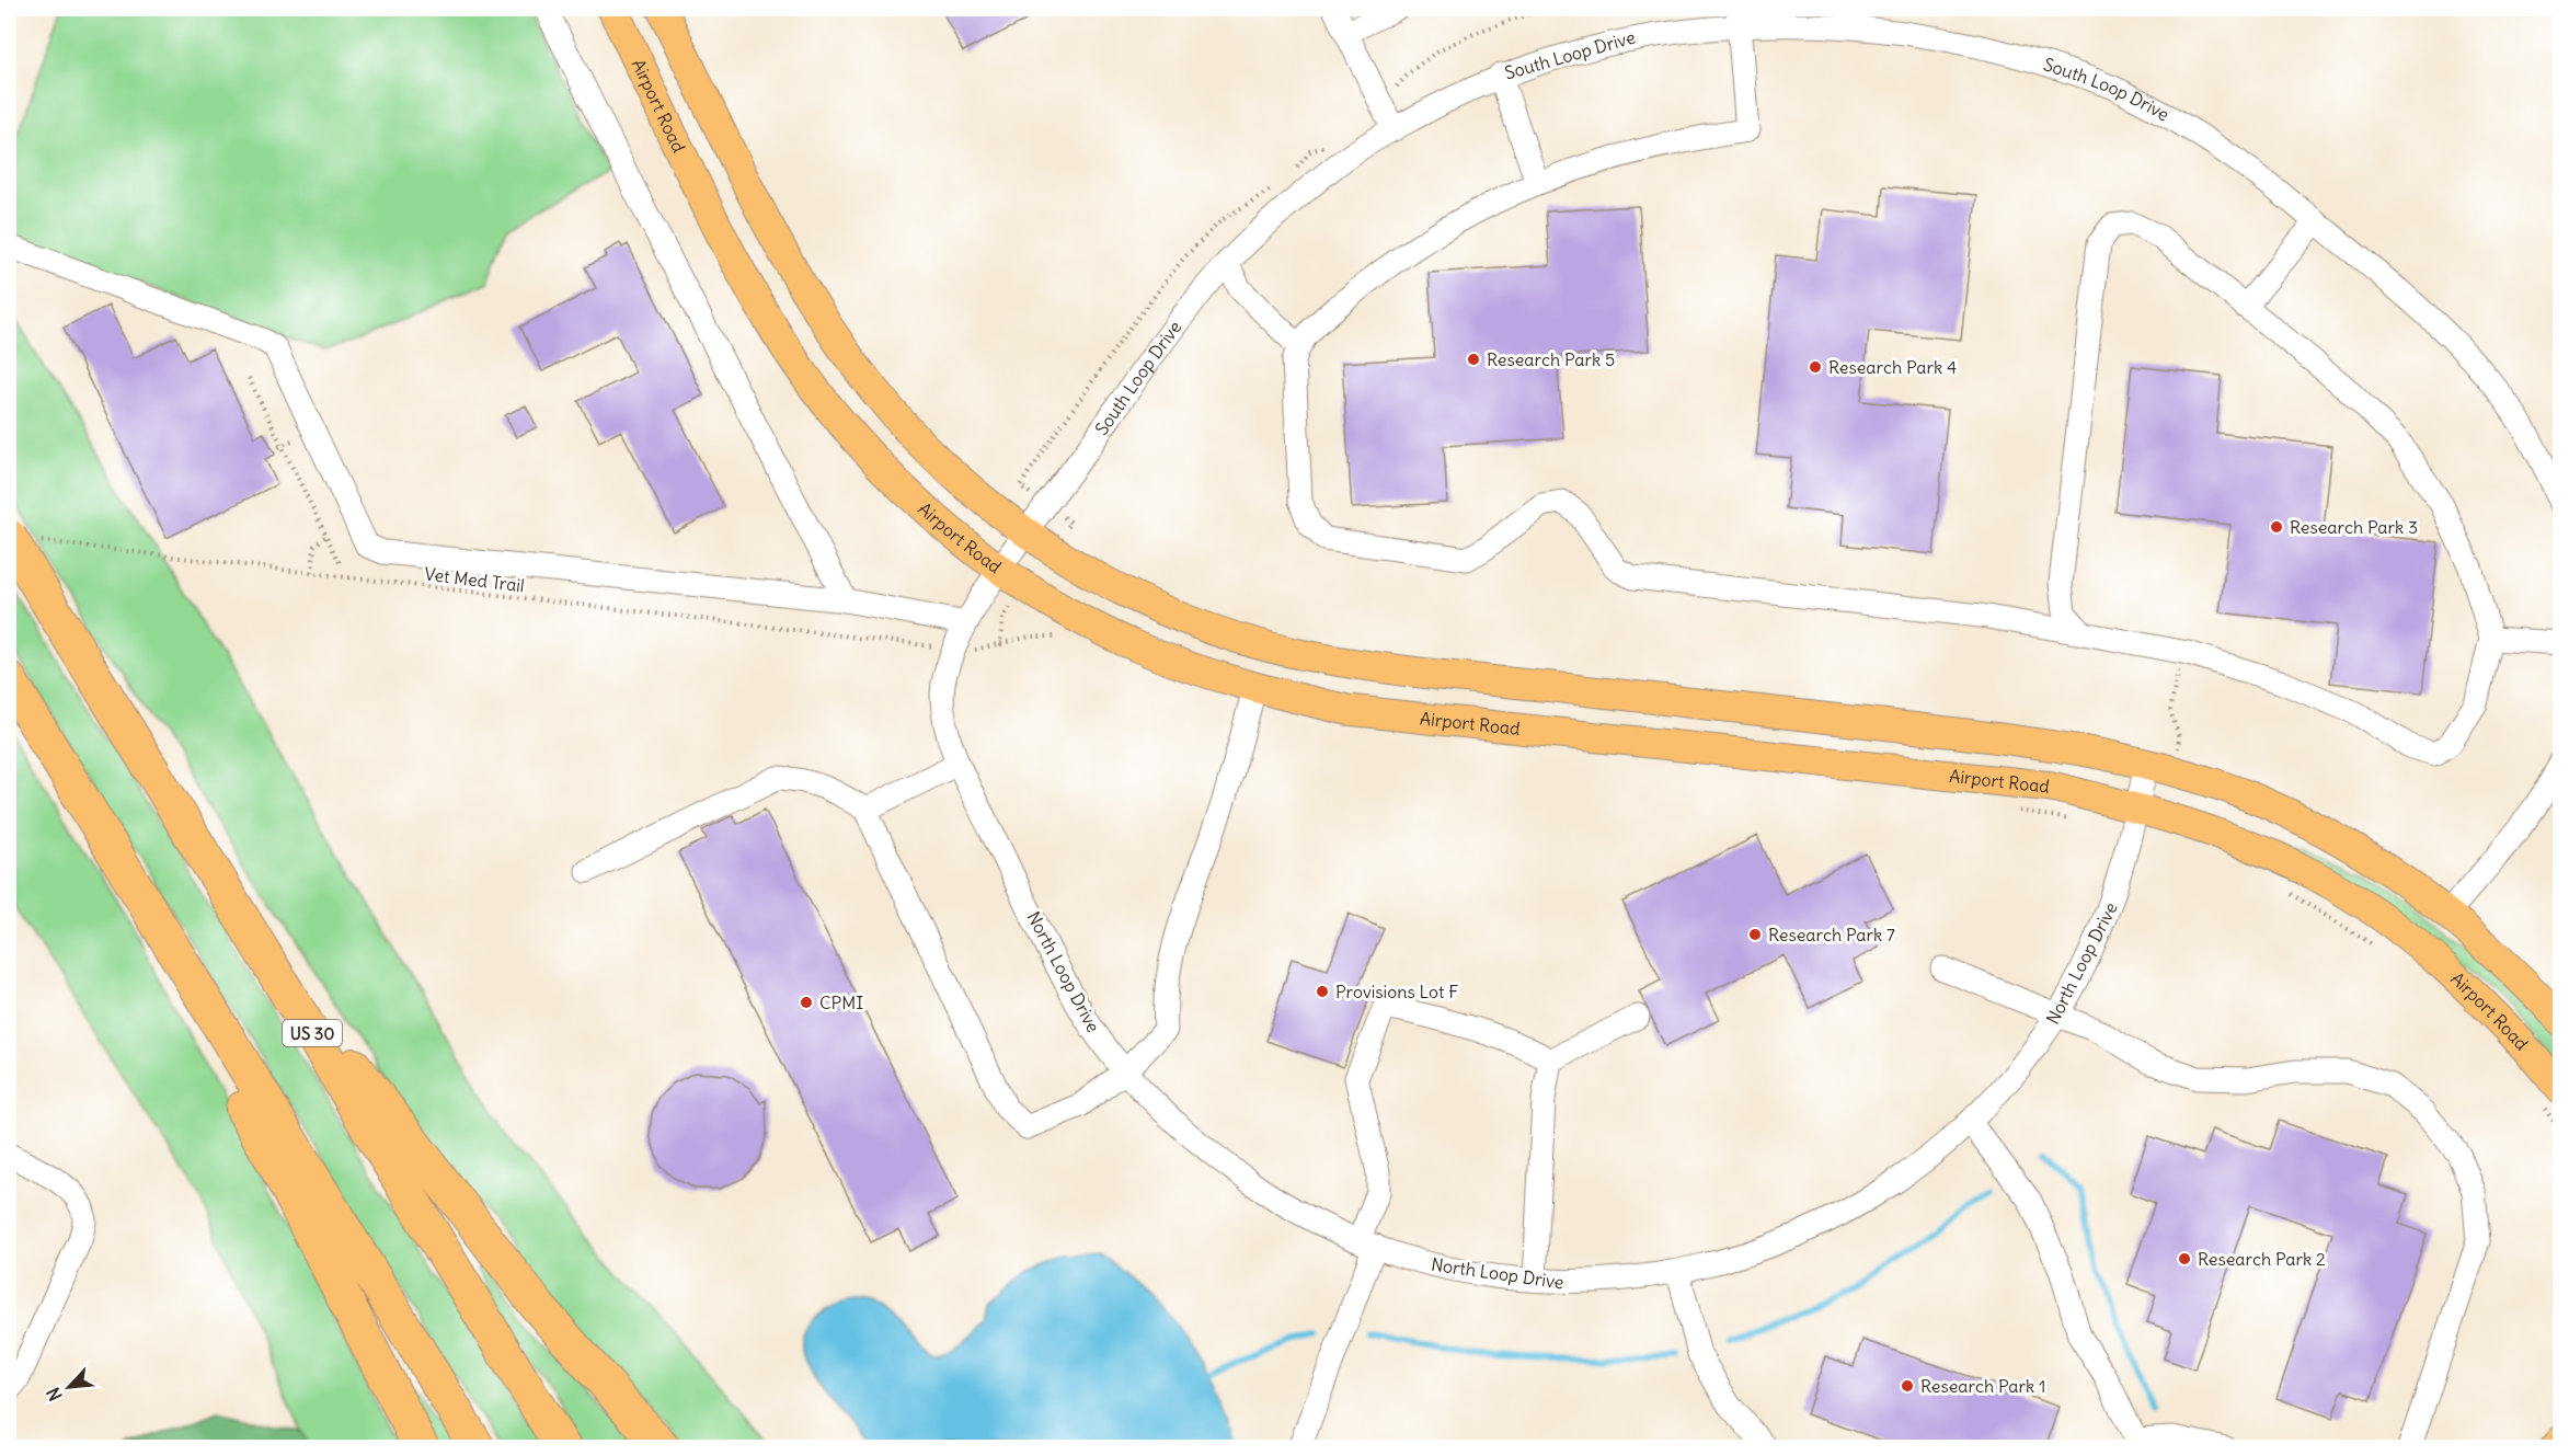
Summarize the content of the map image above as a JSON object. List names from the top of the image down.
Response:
{
  "streets": {
    "highway": ["US 30"],
    "main road": ["Airport Road"],
    "street": ["South Loop Drive", "North Loop Drive"],
    "path": ["Vet Med Trail"]
  },
  "crossings": [
    ["South Loop Drive", "Airport Road"],
    ["South Loop Drive", "North Loop Drive"],
    ["Airport Road", "North Loop Drive"],
    ["Vet Med Trail", "US 30"]
  ],
  "places": [
    "Research Park 5",
    "Research Park 4",
    "Research Park 3",
    "Research Park 7",
    "Provisions Lot F",
    "CPMI",
    "Research Park 2",
    "Research Park 1"
  ],
  "north": "bottom left"
}
